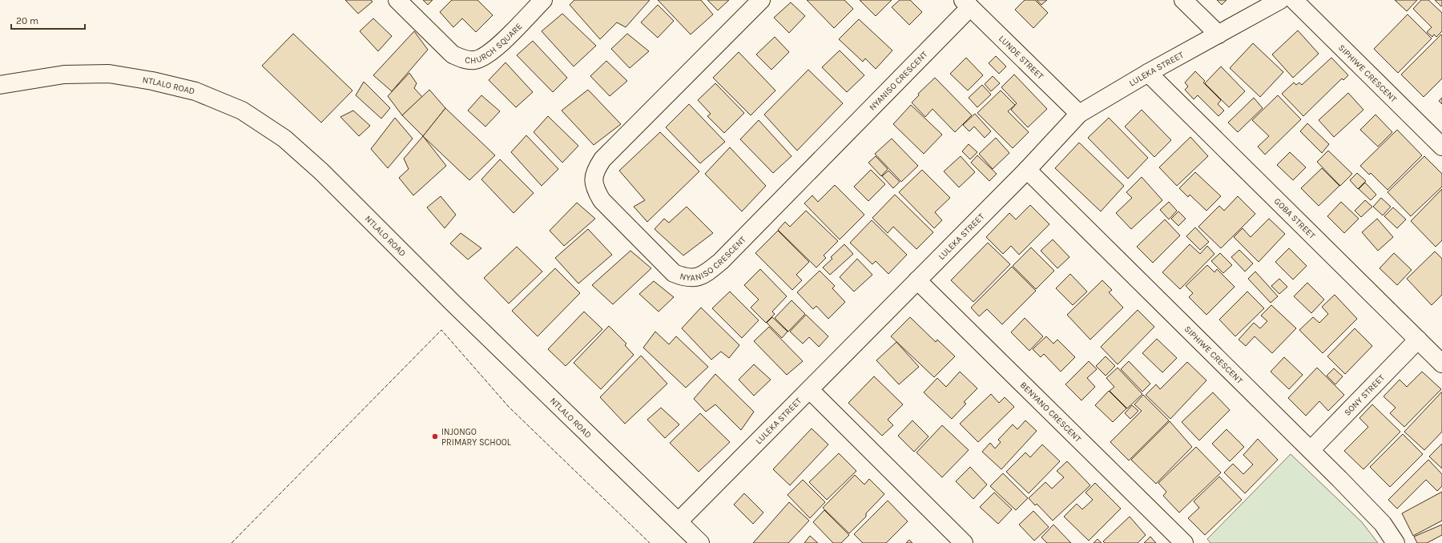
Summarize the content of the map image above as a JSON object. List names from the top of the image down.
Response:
{
  "streets": {
    "street": [
      "CHURCH SQUARE",
      "LUNDE STREET",
      "LULEKA STREET",
      "SIPHIWE CRESCENT",
      "NYANISO CRESCENT",
      "NTLALO ROAD",
      "GOBA STREET",
      "SONY STREET",
      "BENYANO CRESCENT"
    ]
  },
  "crossings": [
    ["LUNDE STREET", "LULEKA STREET"],
    ["LUNDE STREET", "NYANISO CRESCENT"],
    ["LULEKA STREET", "SIPHIWE CRESCENT"],
    ["LULEKA STREET", "NTLALO ROAD"],
    ["LULEKA STREET", "GOBA STREET"],
    ["LULEKA STREET", "BENYANO CRESCENT"],
    ["SIPHIWE CRESCENT", "SONY STREET"],
    ["GOBA STREET", "SONY STREET"]
  ],
  "places": ["INJONGO PRIMARY SCHOOL"],
  "scale_bar": "20 m"
}
